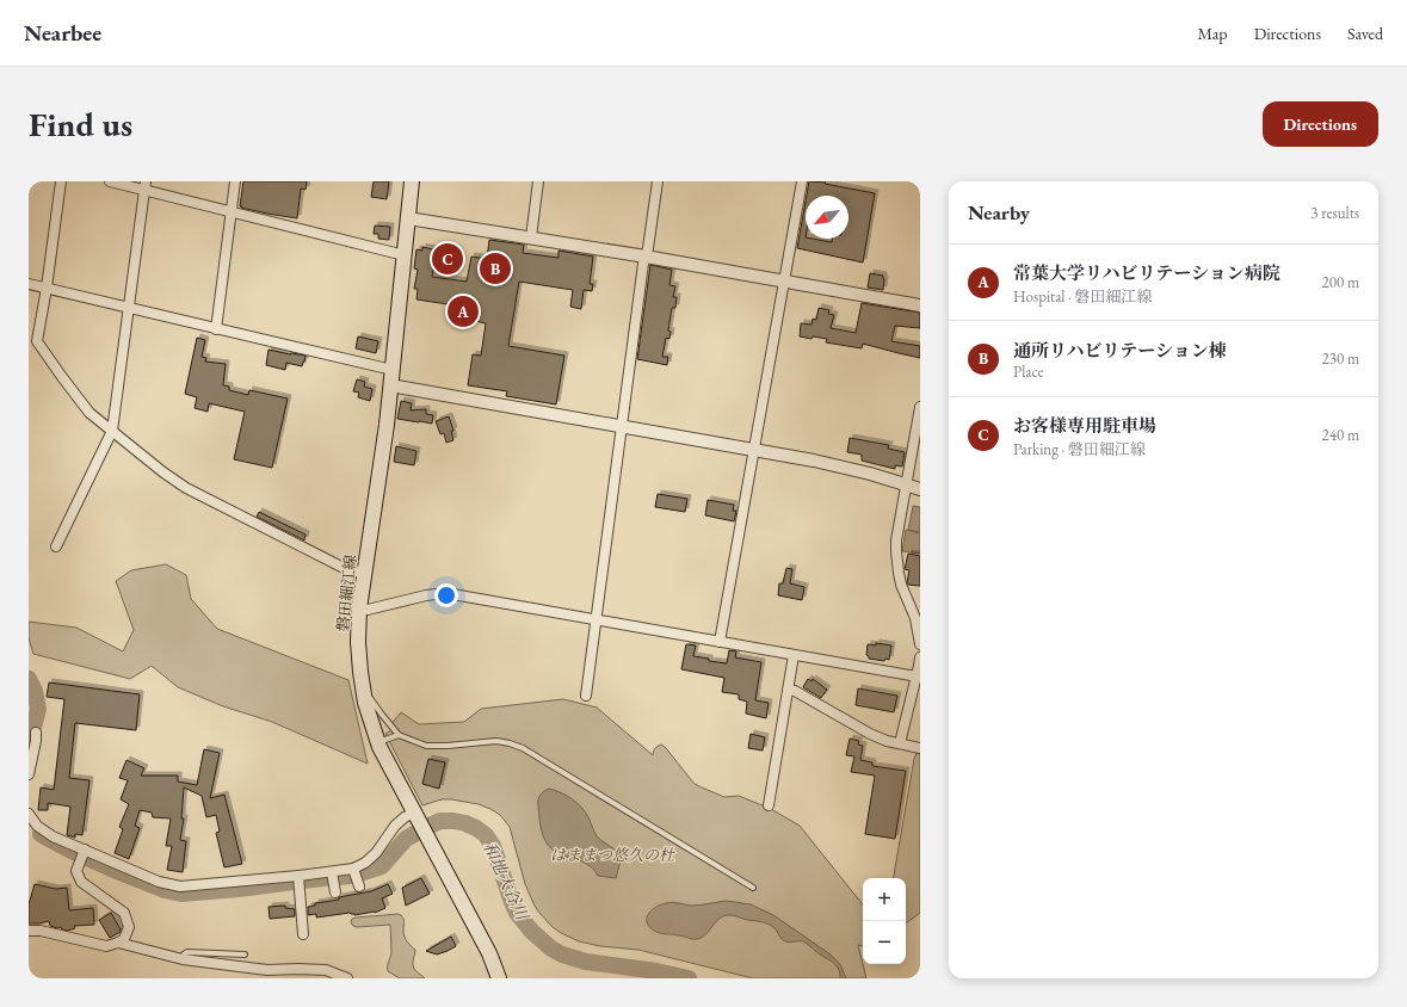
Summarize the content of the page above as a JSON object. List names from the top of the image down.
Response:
{
  "streets": {
    "main road": ["磐田細江線"]
  },
  "water": ["和地大谷川"],
  "parks": ["はままつ悠久の杜"],
  "north": "bottom left",
  "page": {
    "header": "Nearbee",
    "nav": ["Map", "Directions", "Saved"],
    "buttons": "Directions",
    "title": "Find us",
    "heading": ["Nearby", "3 results"],
    "pins": ["C", "B", "A"],
    "list": [
      {
        "mark": "A",
        "name": "常葉大学リハビリテーション病院",
        "note": "Hospital · 磐田細江線",
        "value": "200 m"
      },
      {
        "mark": "B",
        "name": "通所リハビリテーション棟",
        "note": "Place",
        "value": "230 m"
      },
      {
        "mark": "C",
        "name": "お客様専用駐車場",
        "note": "Parking · 磐田細江線",
        "value": "240 m"
      }
    ],
    "map_buttons": ["+", "−"]
  }
}
